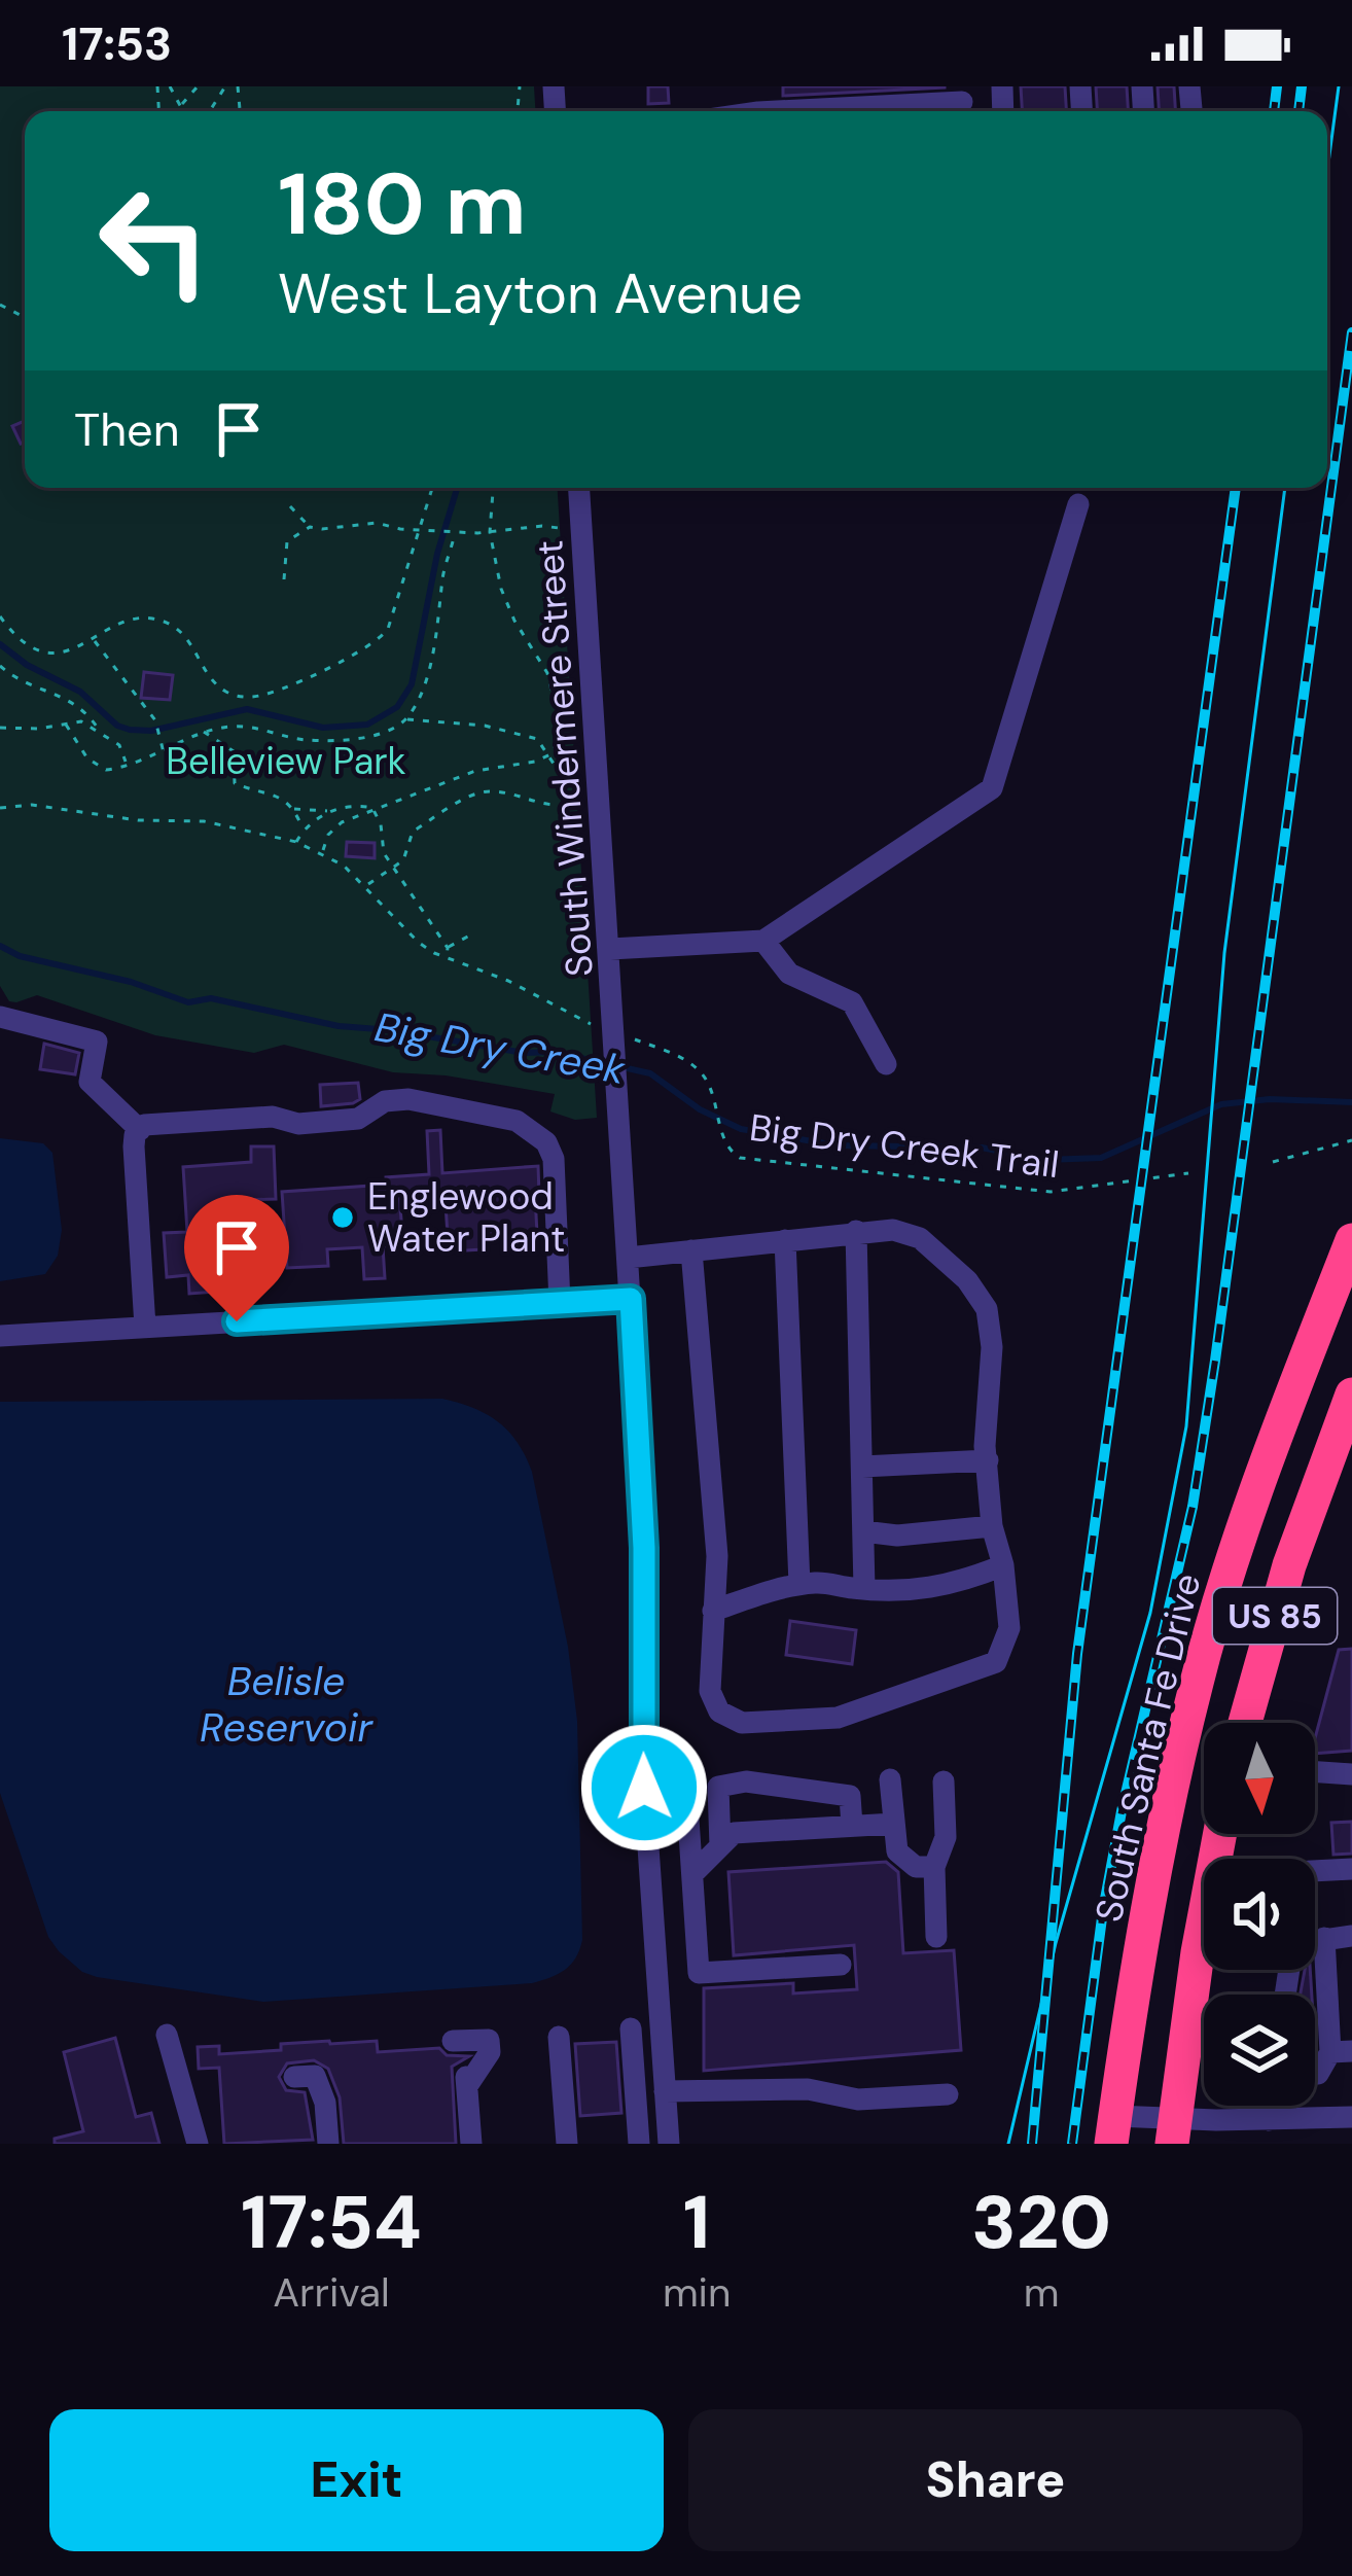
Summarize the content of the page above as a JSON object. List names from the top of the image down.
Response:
{
  "streets": {
    "highway": ["US 85", "South Santa Fe Drive"],
    "street": ["South Windermere Street"],
    "path": ["Big Dry Creek Trail"]
  },
  "water": ["Big Dry Creek", "Belisle Reservoir"],
  "parks": ["Belleview Park"],
  "places": ["Englewood Water Plant"],
  "north": "bottom",
  "page": {
    "status": "17:53",
    "turn": ["180 m", "West Layton Avenue"],
    "then": "Then",
    "eta": [
      "17:54",
      "Arrival",
      "1",
      "min",
      "320",
      "m"
    ],
    "buttons": ["Exit", "Share"]
  }
}
